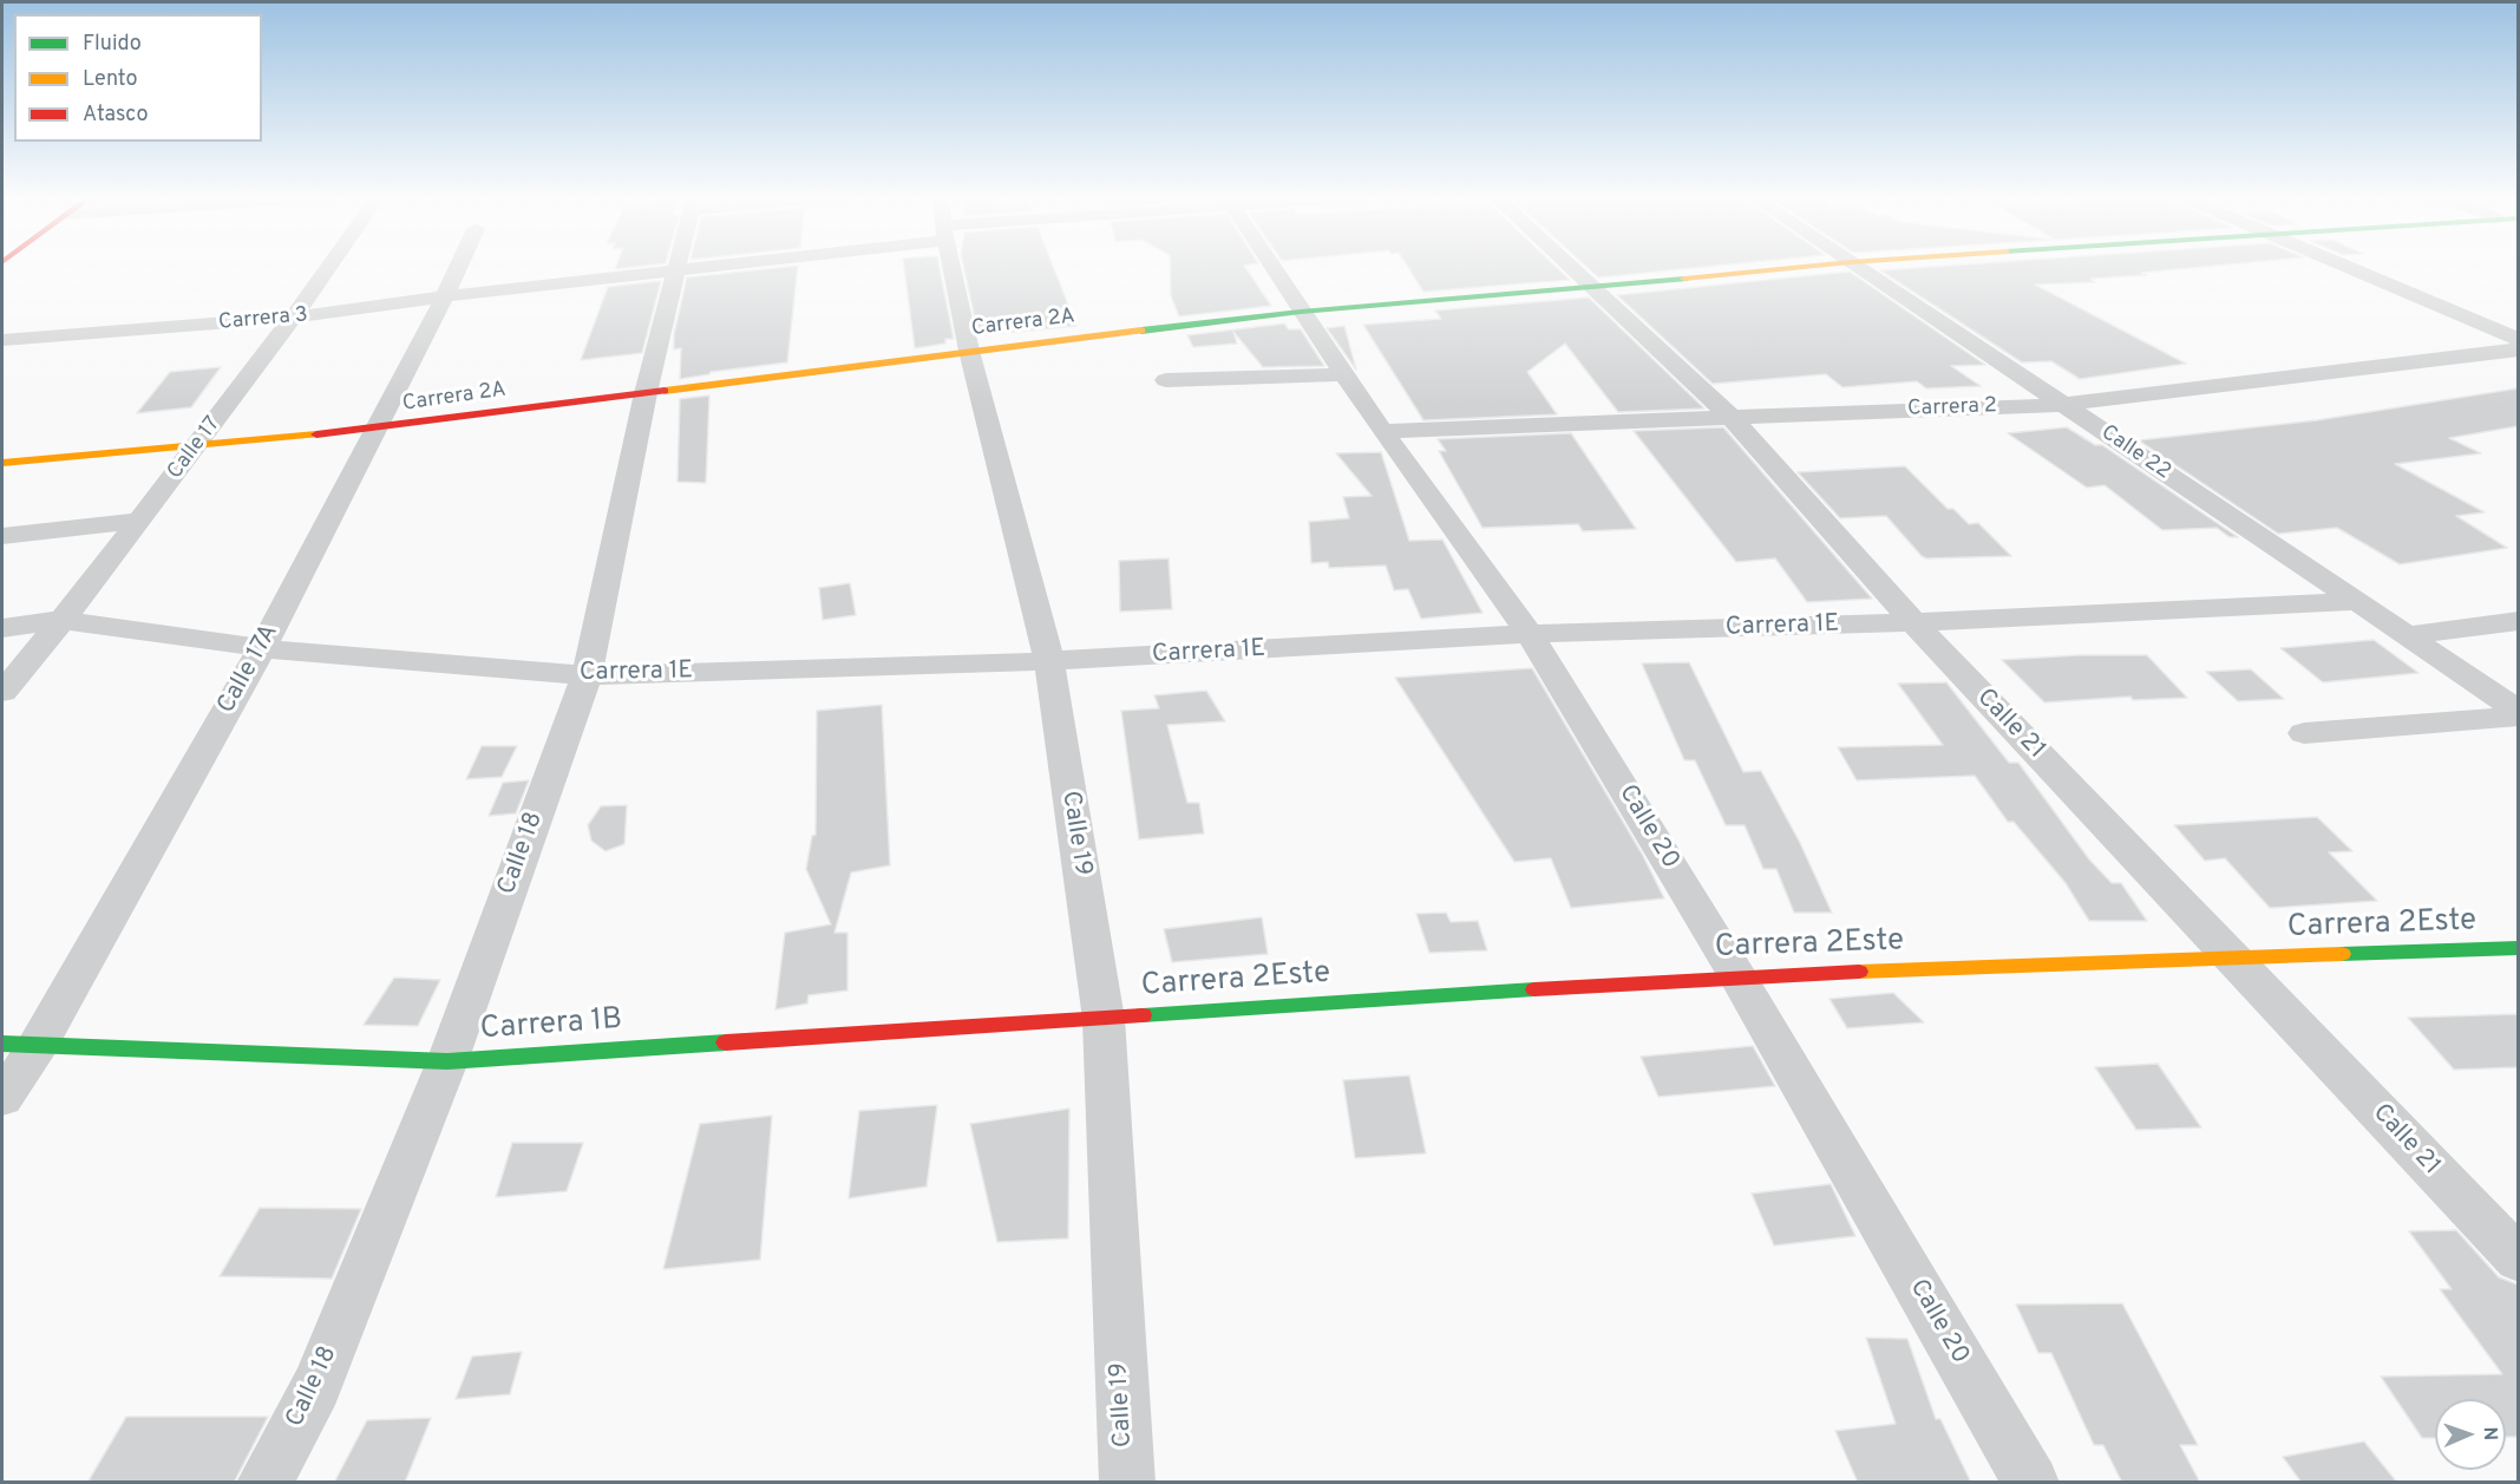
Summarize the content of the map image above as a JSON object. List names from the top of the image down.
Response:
{
  "streets": {
    "main road": ["Carrera 2A", "Carrera 2Este", "Carrera 1B"],
    "street": [
      "Carrera 3",
      "Carrera 2",
      "Calle 17",
      "Calle 22",
      "Carrera 1E",
      "Calle 17A",
      "Calle 21",
      "Calle 20",
      "Calle 19",
      "Calle 18"
    ]
  },
  "crossings": [
    ["Carrera 3", "Calle 17"],
    ["Carrera 3", "Calle 17A"],
    ["Carrera 3", "Calle 18"],
    ["Carrera 2A", "Calle 17"],
    ["Carrera 2A", "Calle 17A"],
    ["Carrera 2A", "Calle 21"],
    ["Carrera 2A", "Calle 20"],
    ["Carrera 2A", "Calle 19"],
    ["Carrera 2A", "Calle 18"],
    ["Carrera 2", "Calle 22"],
    ["Carrera 2", "Calle 21"],
    ["Carrera 2", "Calle 20"],
    ["Calle 17", "Carrera 1E"],
    ["Calle 22", "Carrera 1E"],
    ["Carrera 1E", "Calle 17A"],
    ["Carrera 1E", "Calle 21"],
    ["Carrera 1E", "Calle 20"],
    ["Carrera 1E", "Calle 19"],
    ["Carrera 1E", "Calle 18"],
    ["Calle 17A", "Carrera 1B"],
    ["Calle 21", "Carrera 2Este"],
    ["Calle 20", "Carrera 2Este"],
    ["Calle 19", "Carrera 2Este"],
    ["Calle 19", "Carrera 1B"],
    ["Calle 18", "Carrera 1B"],
    ["Carrera 2Este", "Carrera 1B"]
  ],
  "legend": ["Fluido", "Lento", "Atasco"],
  "north": "right"
}
